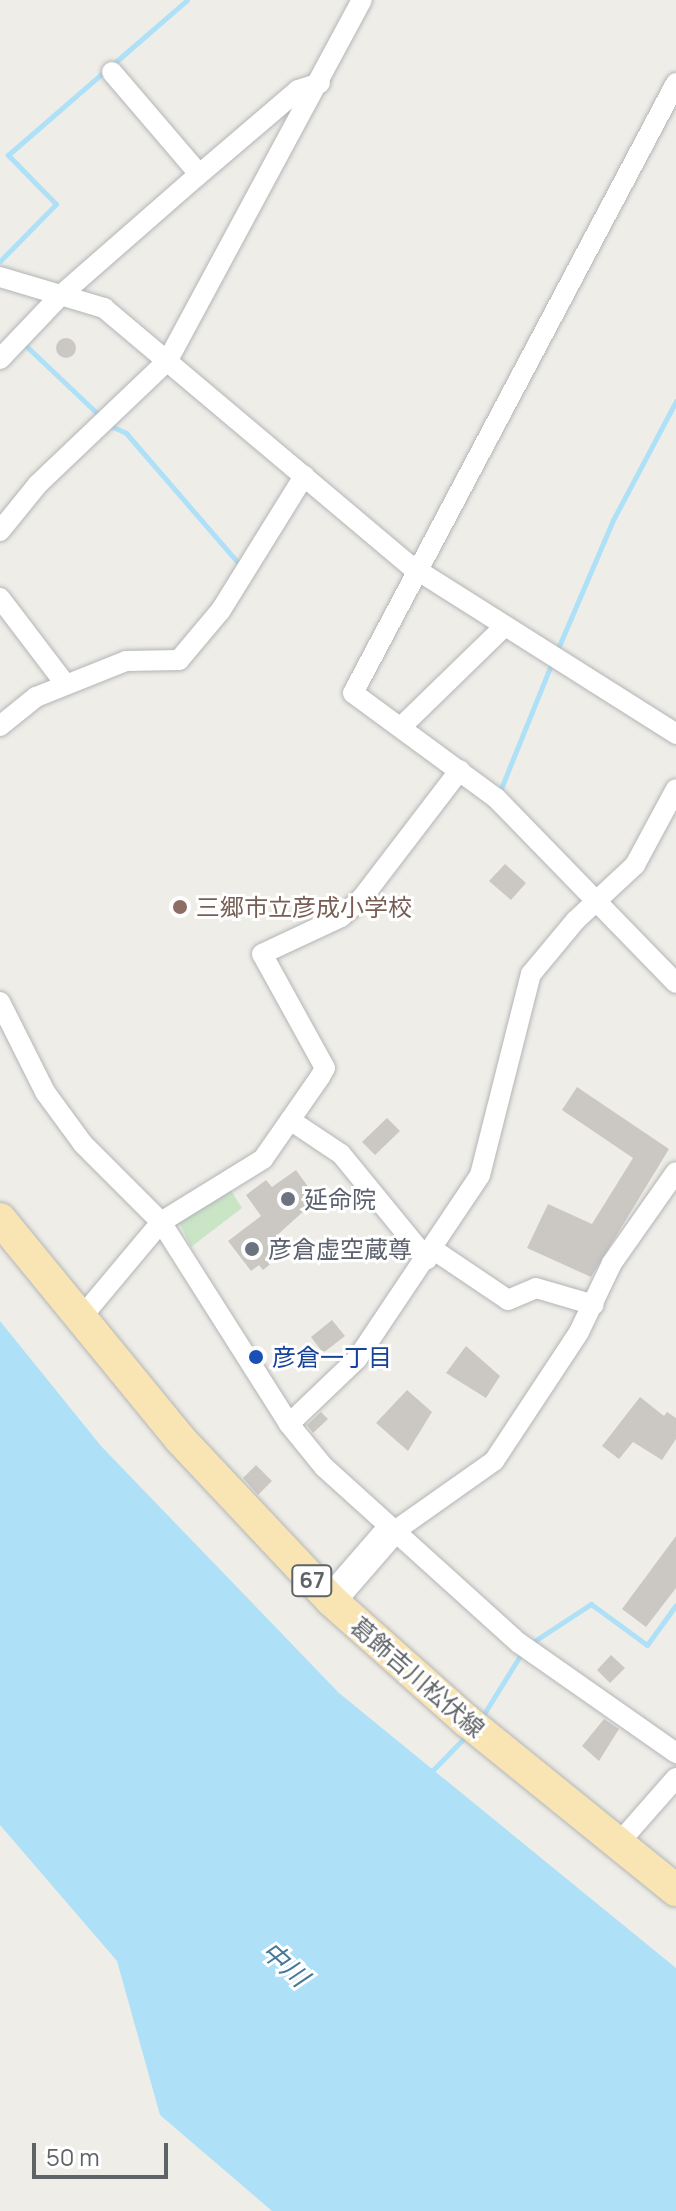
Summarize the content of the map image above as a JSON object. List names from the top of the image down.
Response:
{
  "streets": {
    "main road": ["67", "葛飾吉川松伏線"]
  },
  "water": ["中川"],
  "places": [
    "三郷市立彦成小学校",
    "延命院",
    "彦倉虚空蔵尊",
    "彦倉一丁目"
  ],
  "scale_bar": "50 m"
}
